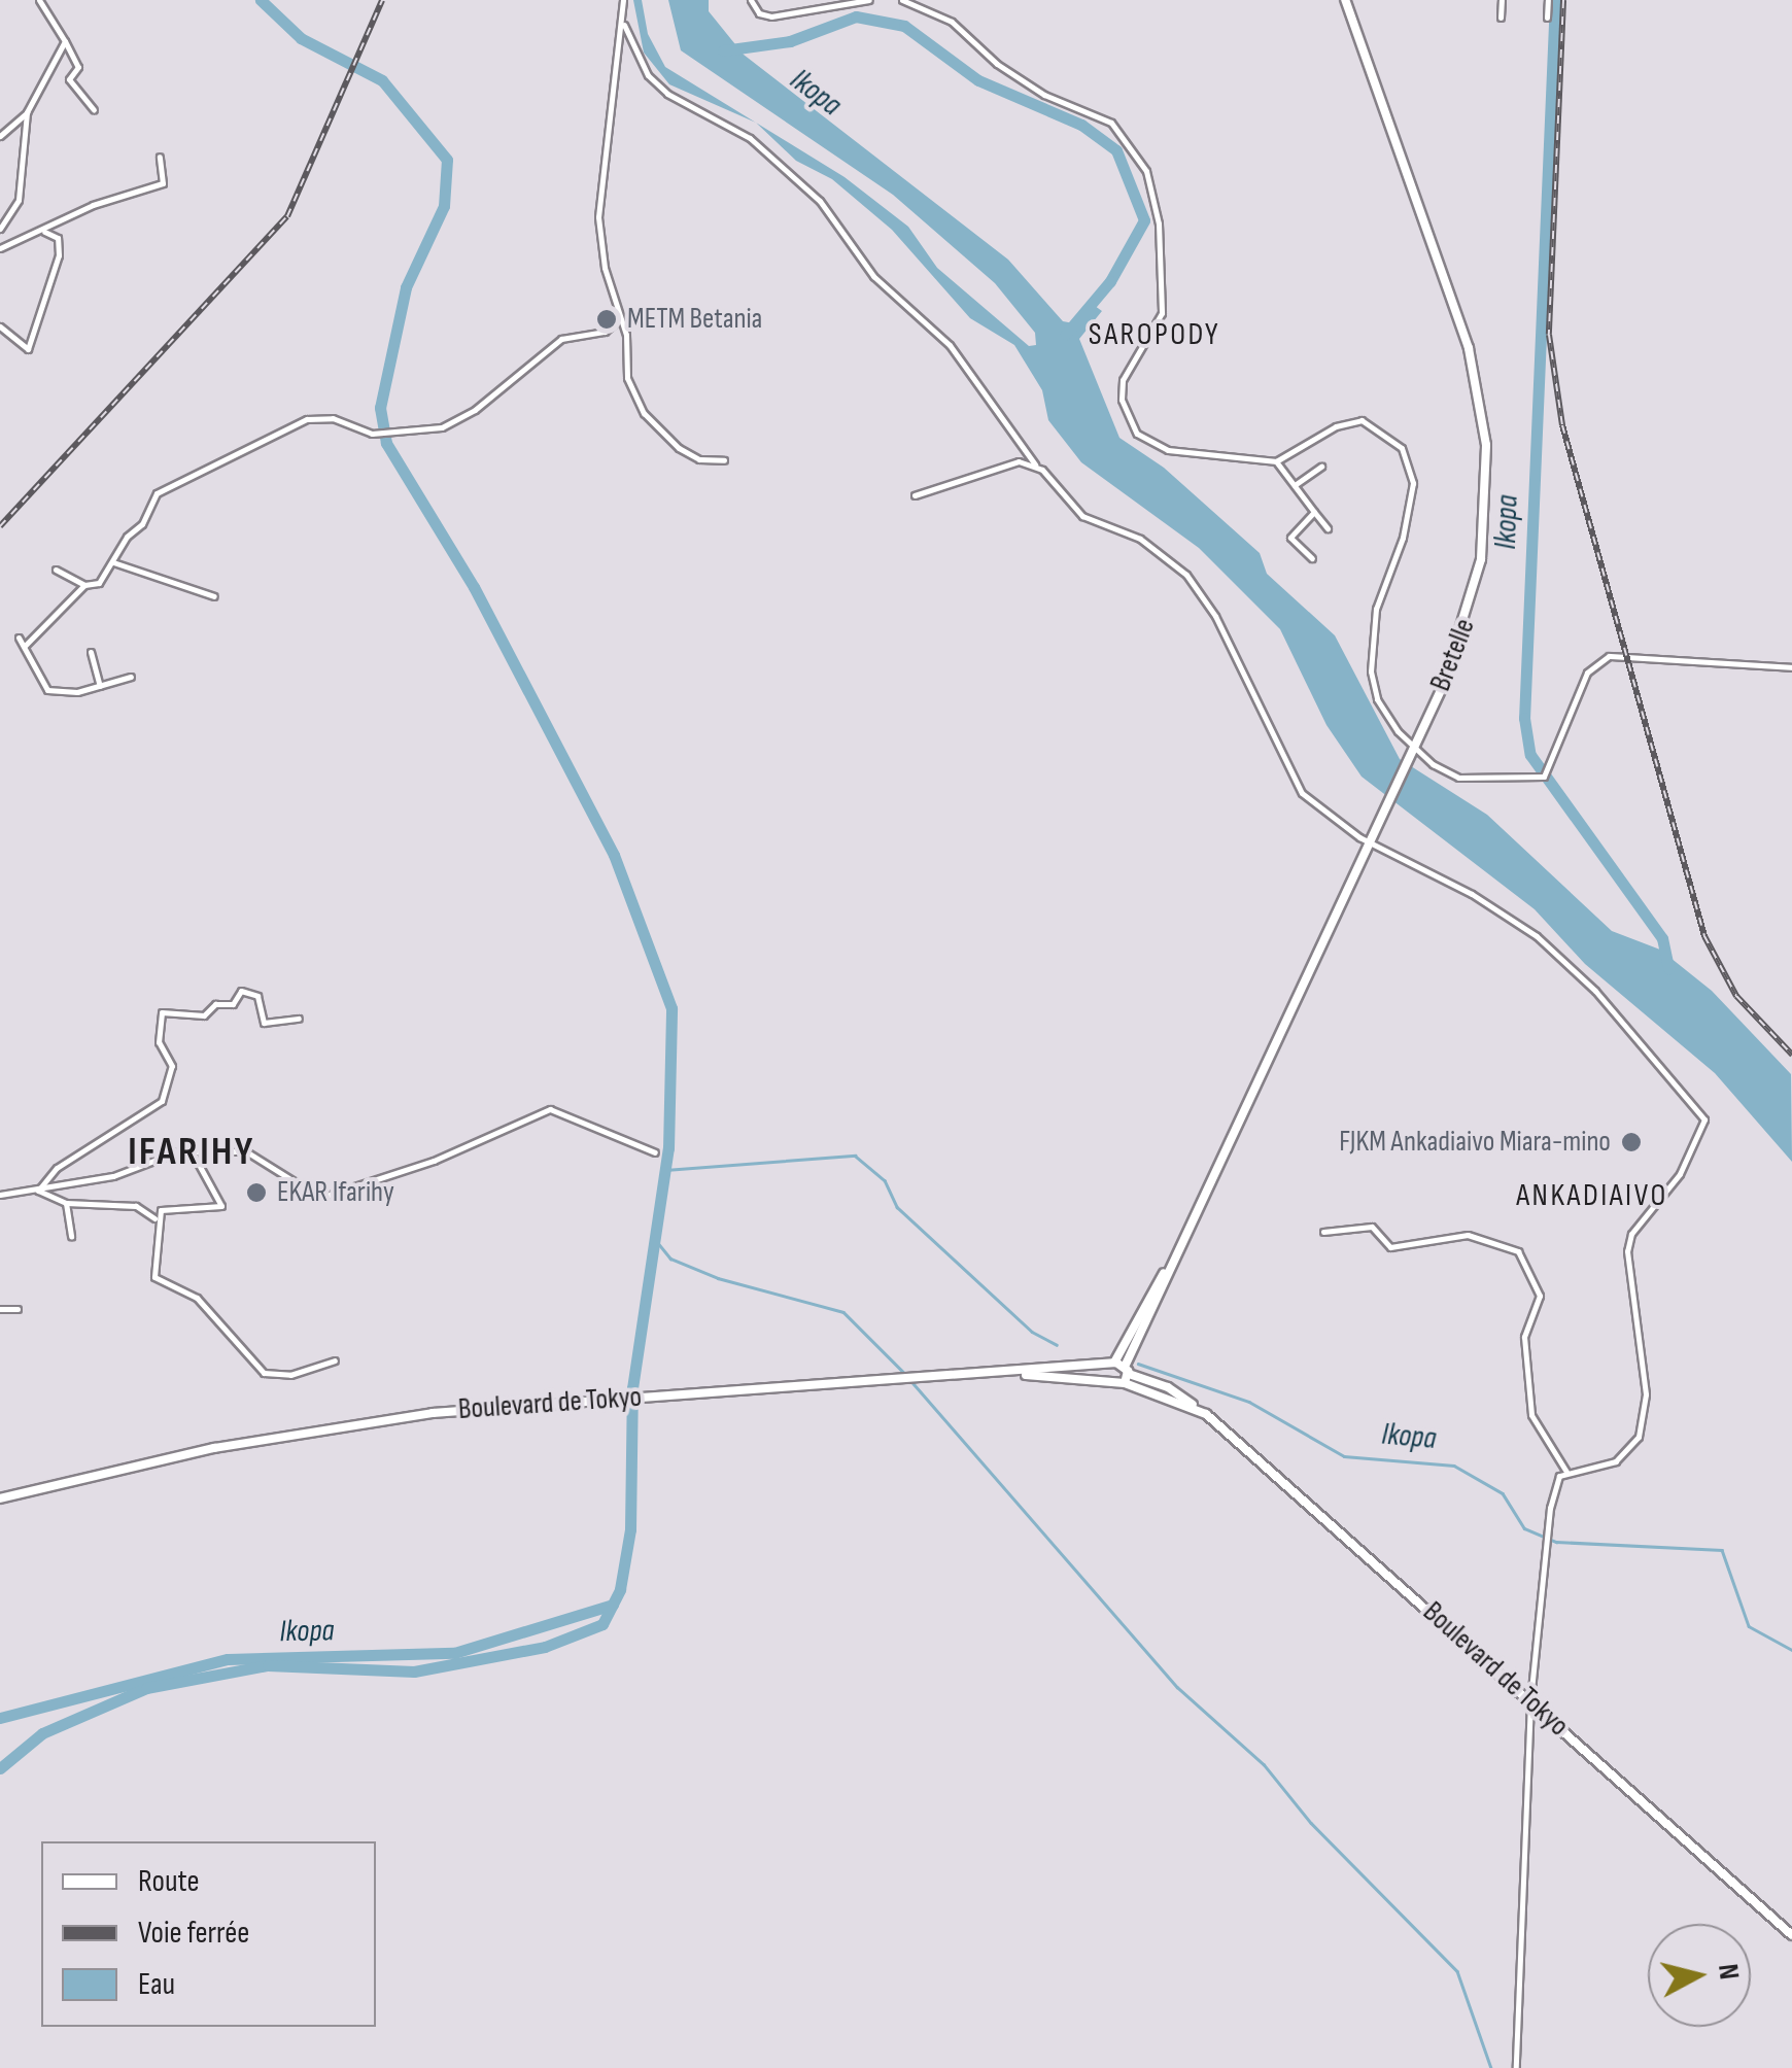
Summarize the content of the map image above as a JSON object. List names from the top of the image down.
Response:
{
  "streets": {
    "main road": ["Bretelle", "Boulevard de Tokyo"]
  },
  "crossings": [
    ["Bretelle", "Boulevard de Tokyo"]
  ],
  "districts": ["SAROPODY", "IFARIHY", "ANKADIAIVO"],
  "water": ["Ikopa"],
  "places": ["METM Betania", "FJKM Ankadiaivo Miara-mino", "EKAR Ifarihy"],
  "legend": ["Route", "Voie ferrée", "Eau"],
  "north": "right"
}
